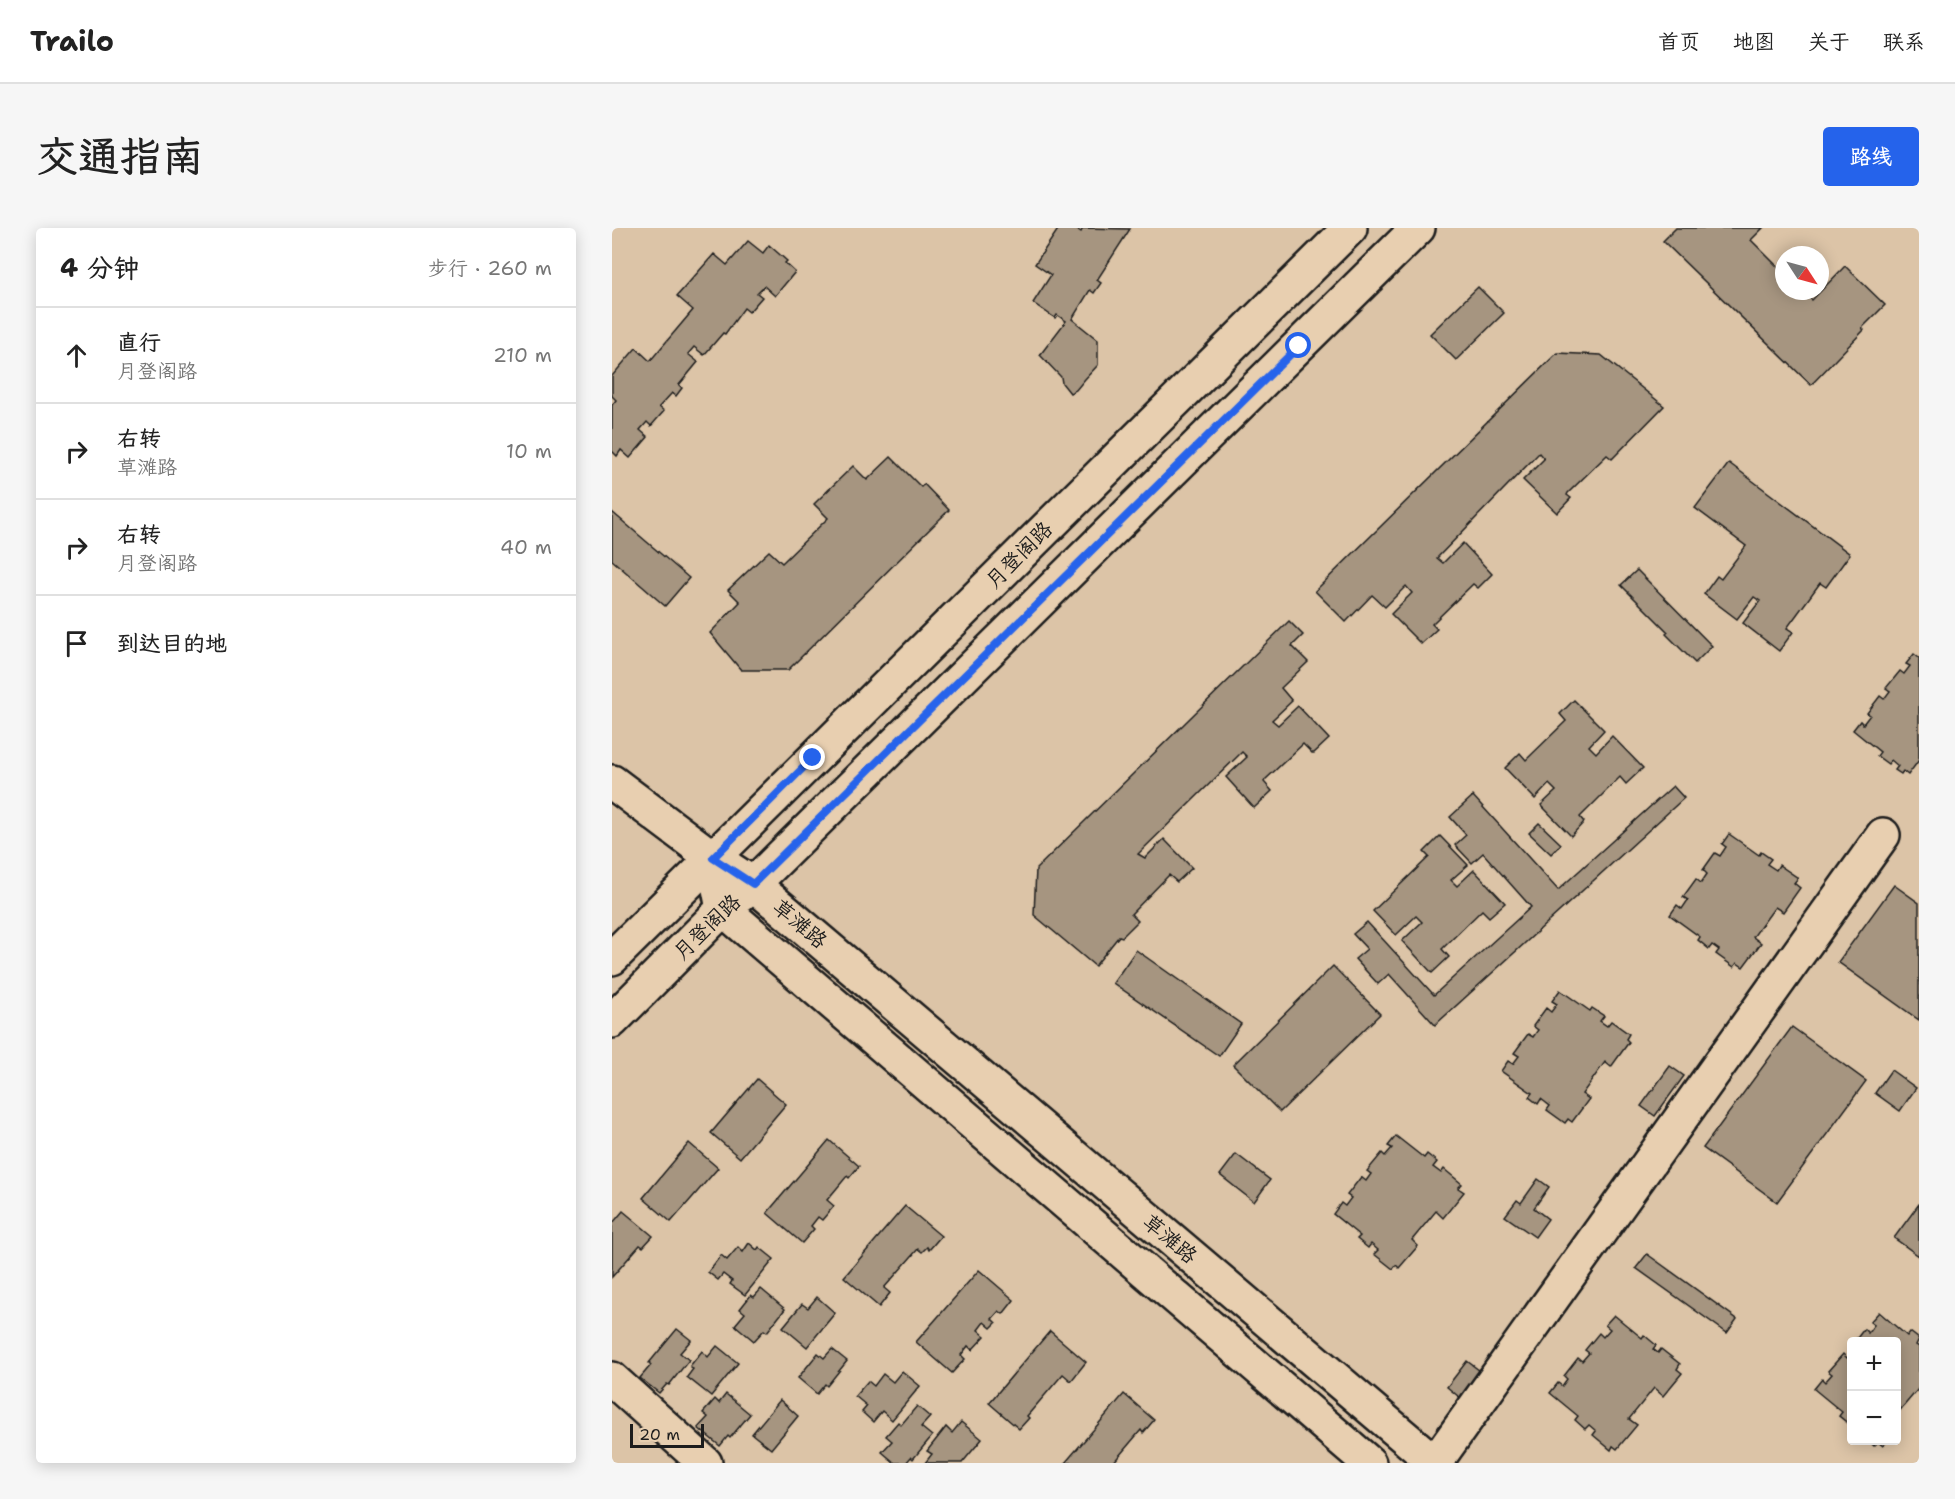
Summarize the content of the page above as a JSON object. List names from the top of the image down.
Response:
{
  "streets": {
    "street": ["月登阁路", "草滩路"]
  },
  "crossings": [
    ["月登阁路", "草滩路"]
  ],
  "scale_bar": "20 m",
  "north": "bottom right",
  "page": {
    "header": "Trailo",
    "nav": [
      "首页",
      "地图",
      "关于",
      "联系"
    ],
    "buttons": "路线",
    "title": "交通指南",
    "heading": ["4 分钟", "步行 · 260 m"],
    "list": [
      ["直行", "月登阁路", "210 m"],
      ["右转", "草滩路", "10 m"],
      ["右转", "月登阁路", "40 m"],
      "到达目的地"
    ],
    "map_buttons": ["+", "−"],
    "scale": "20 m"
  }
}
